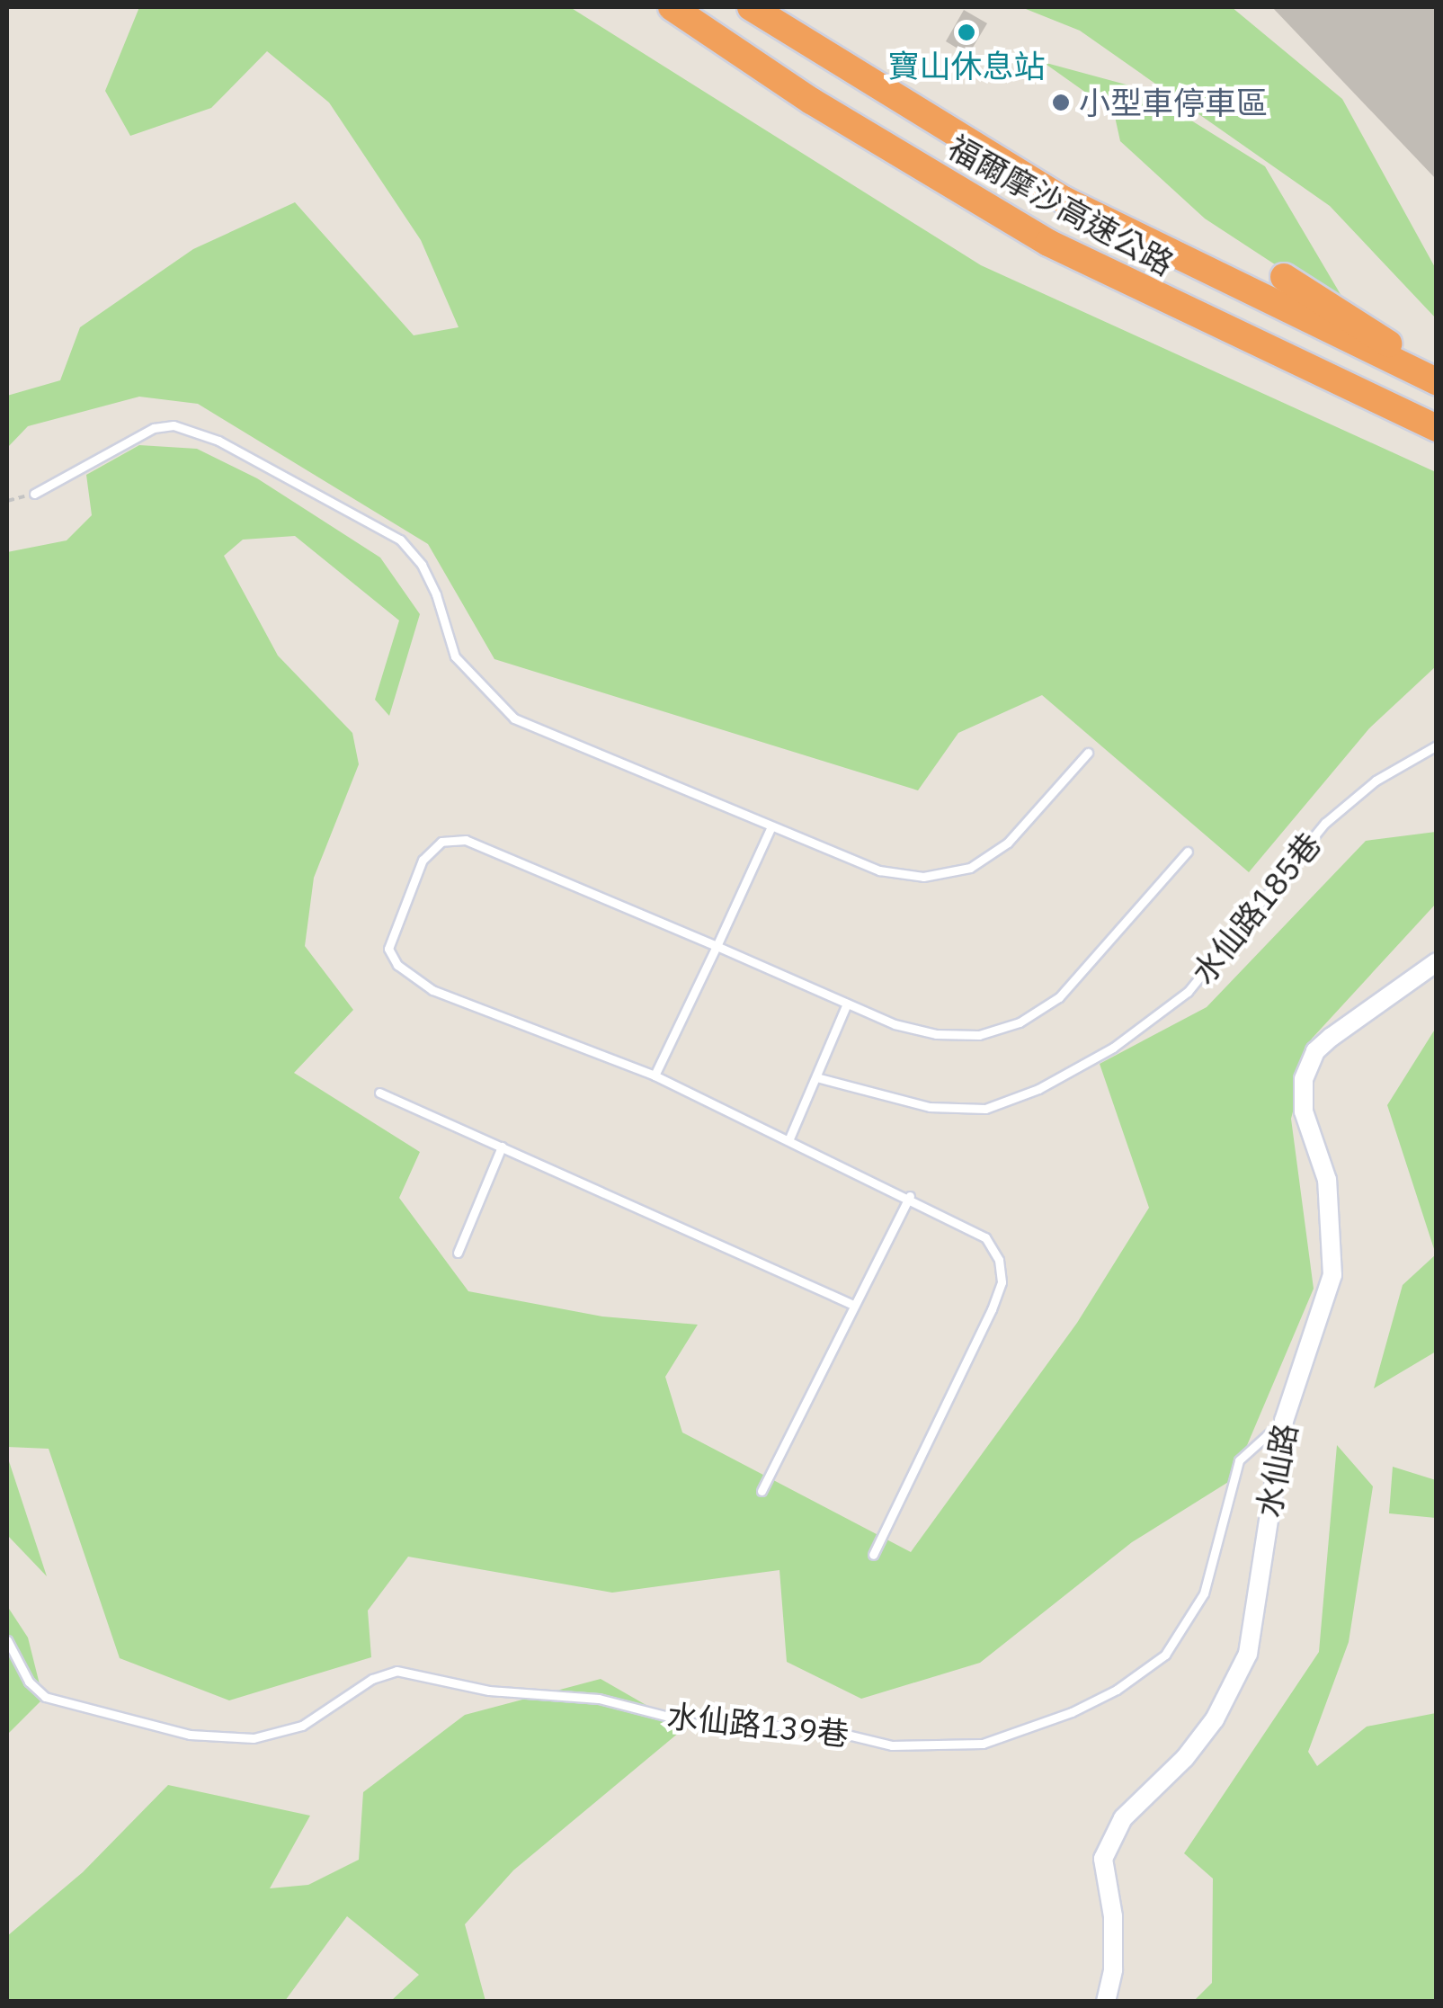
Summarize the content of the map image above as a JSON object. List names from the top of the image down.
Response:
{
  "streets": {
    "highway": ["福爾摩沙高速公路"],
    "street": ["水仙路"],
    "lane": ["水仙路185巷", "水仙路139巷"]
  },
  "crossings": [
    ["水仙路", "水仙路139巷"]
  ],
  "places": ["寶山休息站", "小型車停車區"]
}
